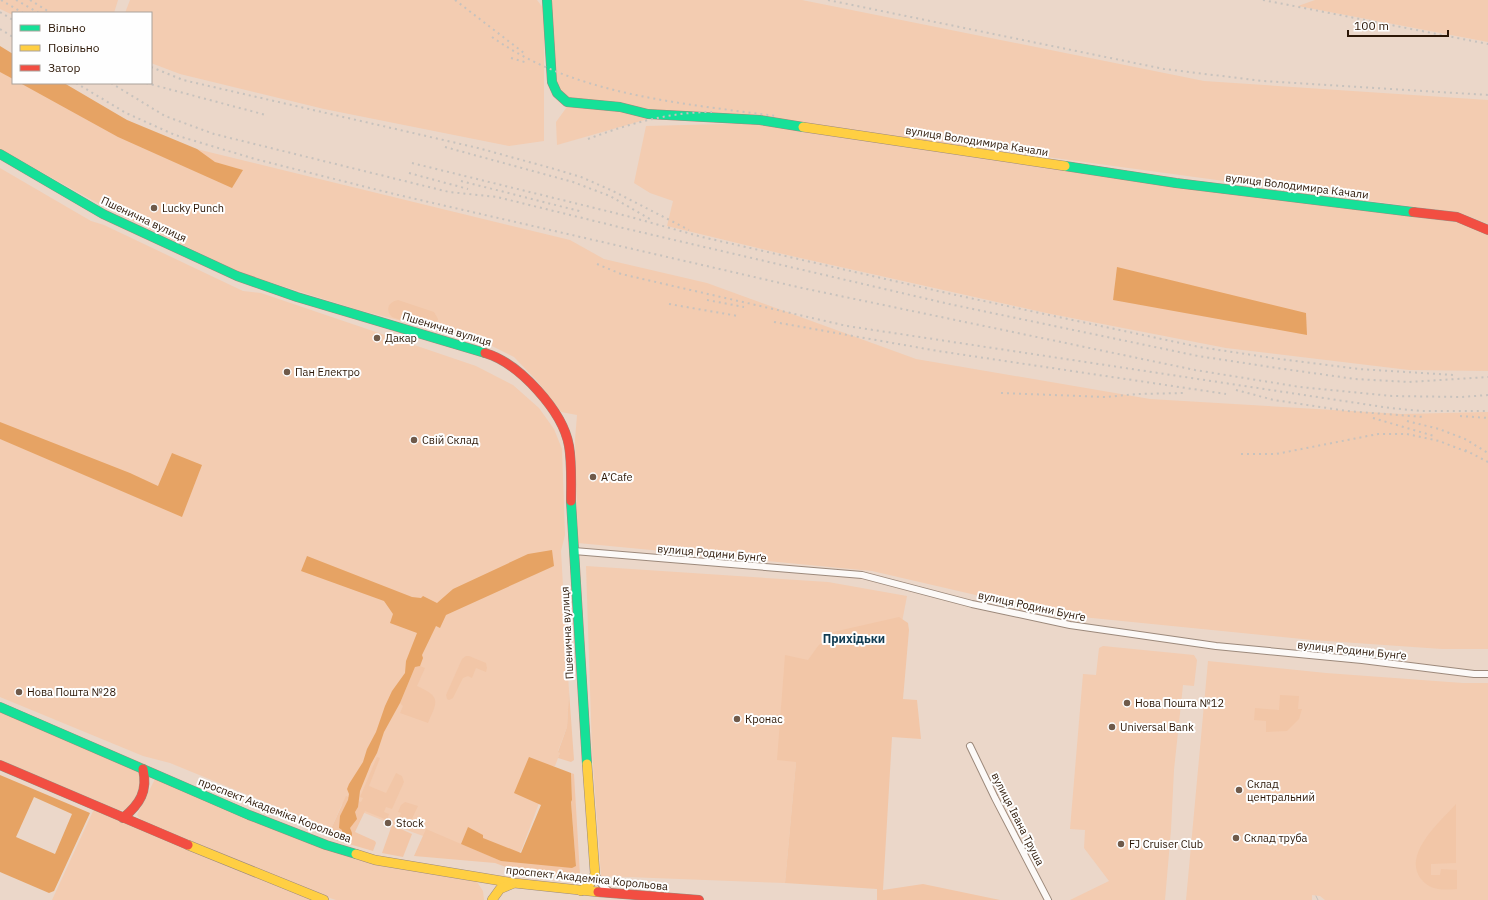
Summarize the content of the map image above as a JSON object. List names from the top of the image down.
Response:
{
  "streets": {
    "street": [
      "вулиця Володимира Качали",
      "Пшенична вулиця",
      "вулиця Родини Бунґе",
      "проспект Академіка Корольова",
      "вулиця Івана Труша"
    ]
  },
  "crossings": [
    ["Пшенична вулиця", "вулиця Родини Бунґе"]
  ],
  "districts": ["Прихідьки"],
  "places": [
    "Lucky Punch",
    "Дакар",
    "Пан Електро",
    "Свій Склад",
    "A’Cafe",
    "Нова Пошта №28",
    "Нова Пошта №12",
    "Кронас",
    "Universal Bank",
    "Склад центральний",
    "Stock",
    "Склад труба",
    "FJ Cruiser Club"
  ],
  "legend": ["Вільно", "Повільно", "Затор"],
  "scale_bar": "100 m"
}
